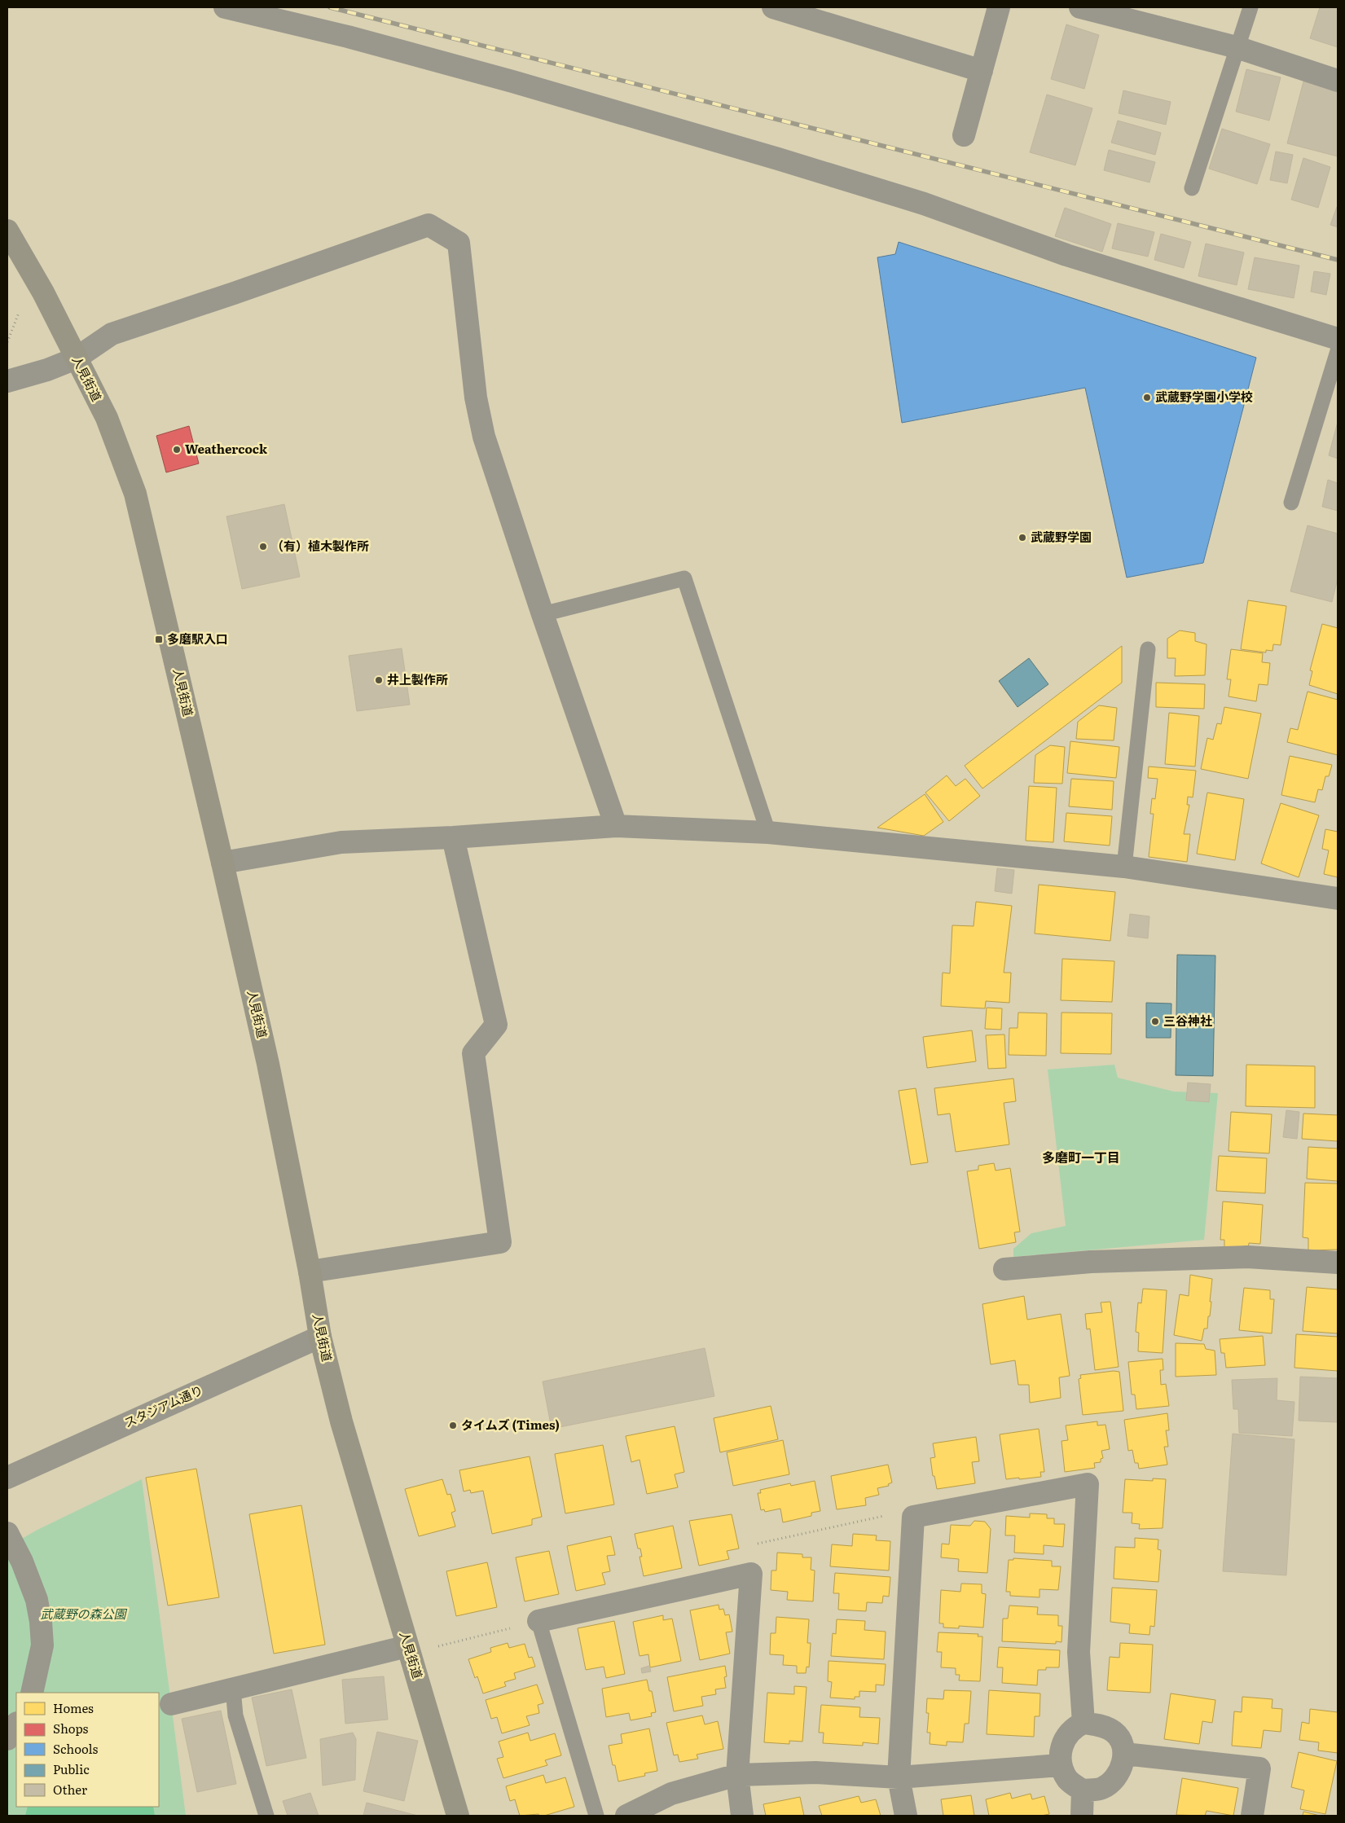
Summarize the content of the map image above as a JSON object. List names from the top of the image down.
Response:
{
  "streets": {
    "main road": ["人見街道"],
    "street": ["スタジアム通り"]
  },
  "crossings": [
    ["人見街道", "スタジアム通り"]
  ],
  "districts": ["多磨町一丁目"],
  "parks": ["武蔵野の森公園"],
  "places": {
    "other": [
      "武蔵野学園小学校",
      "Weathercock",
      "武蔵野学園",
      "（有）植木製作所",
      "井上製作所",
      "三谷神社",
      "タイムズ (Times)"
    ],
    "transit": ["多磨駅入口"]
  },
  "legend": [
    "Homes",
    "Shops",
    "Schools",
    "Public",
    "Other"
  ]
}
